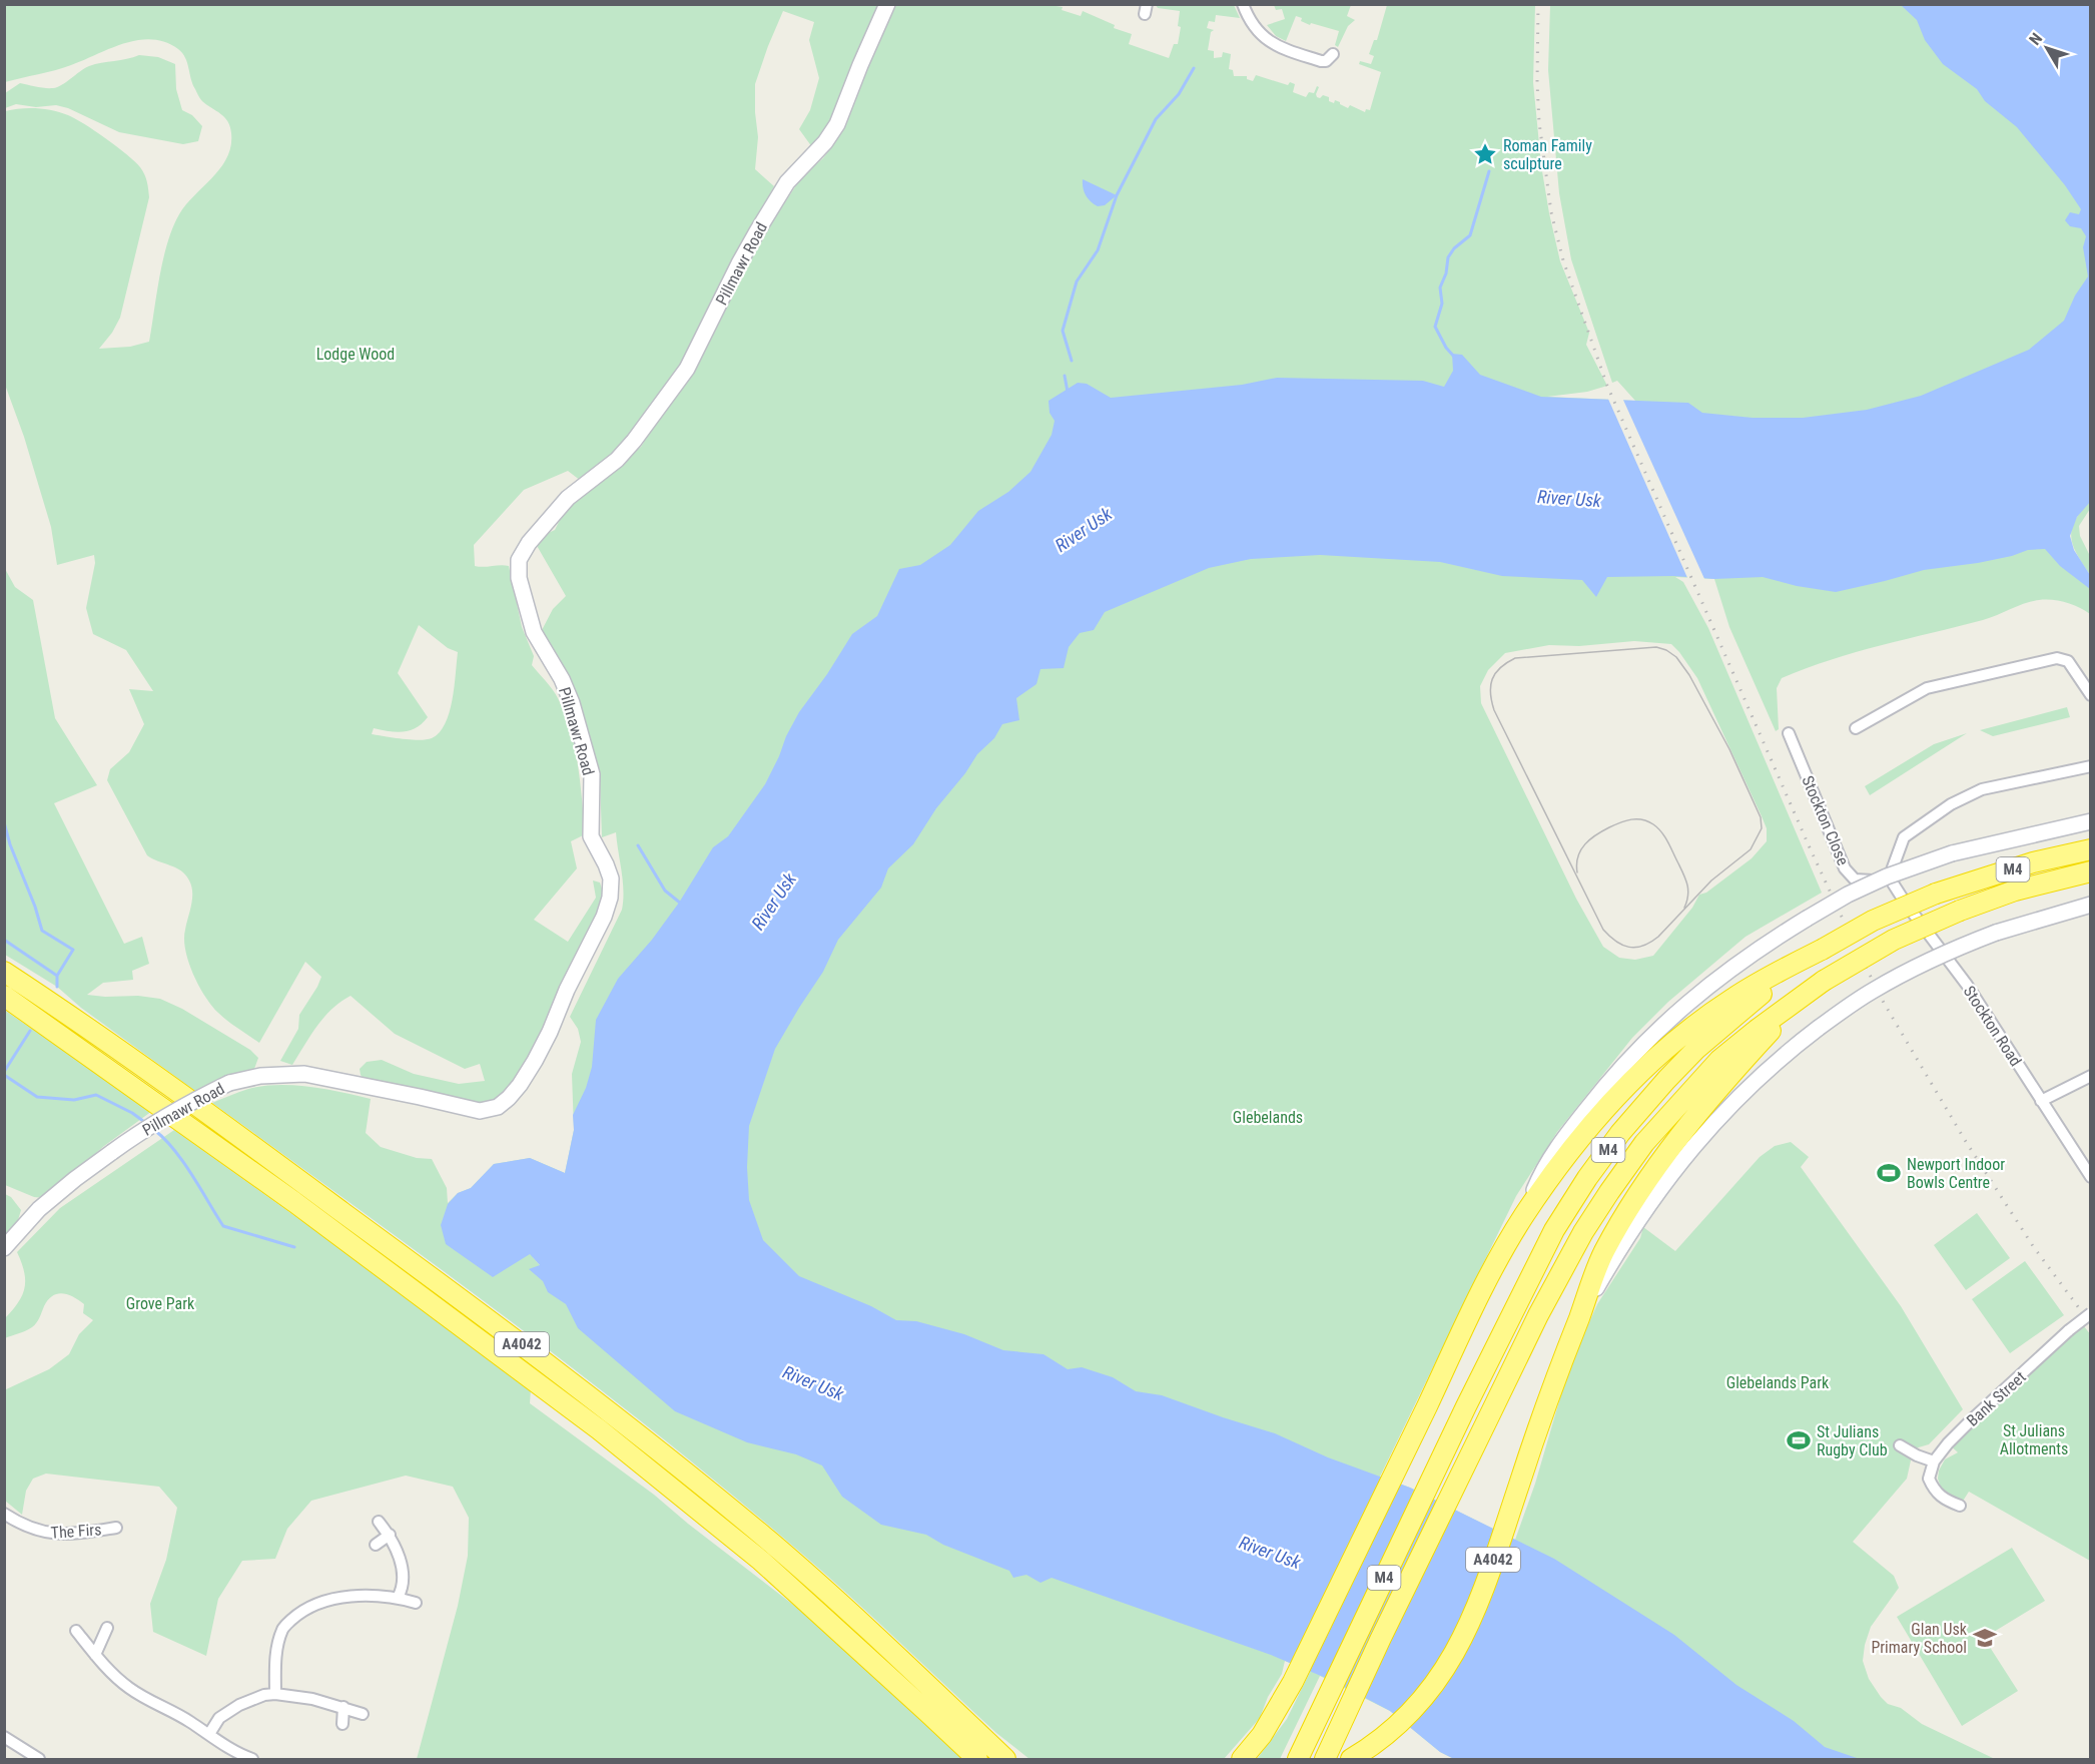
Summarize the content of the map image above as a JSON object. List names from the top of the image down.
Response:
{
  "streets": {
    "highway": ["M4", "A4042"],
    "street": [
      "Pillmawr Road",
      "Stockton Close",
      "Stockton Road",
      "Bank Street",
      "The Firs"
    ]
  },
  "crossings": [
    ["Stockton Close", "Stockton Road"],
    ["M4", "A4042"]
  ],
  "water": ["River Usk"],
  "parks": [
    "Lodge Wood",
    "Glebelands",
    "Grove Park",
    "Glebelands Park",
    "St Julians Allotments"
  ],
  "places": {
    "place": ["Roman Family sculpture"],
    "sports": ["Newport Indoor Bowls Centre", "St Julians Rugby Club"],
    "school or university": ["Glan Usk Primary School"]
  },
  "north": "top left"
}
